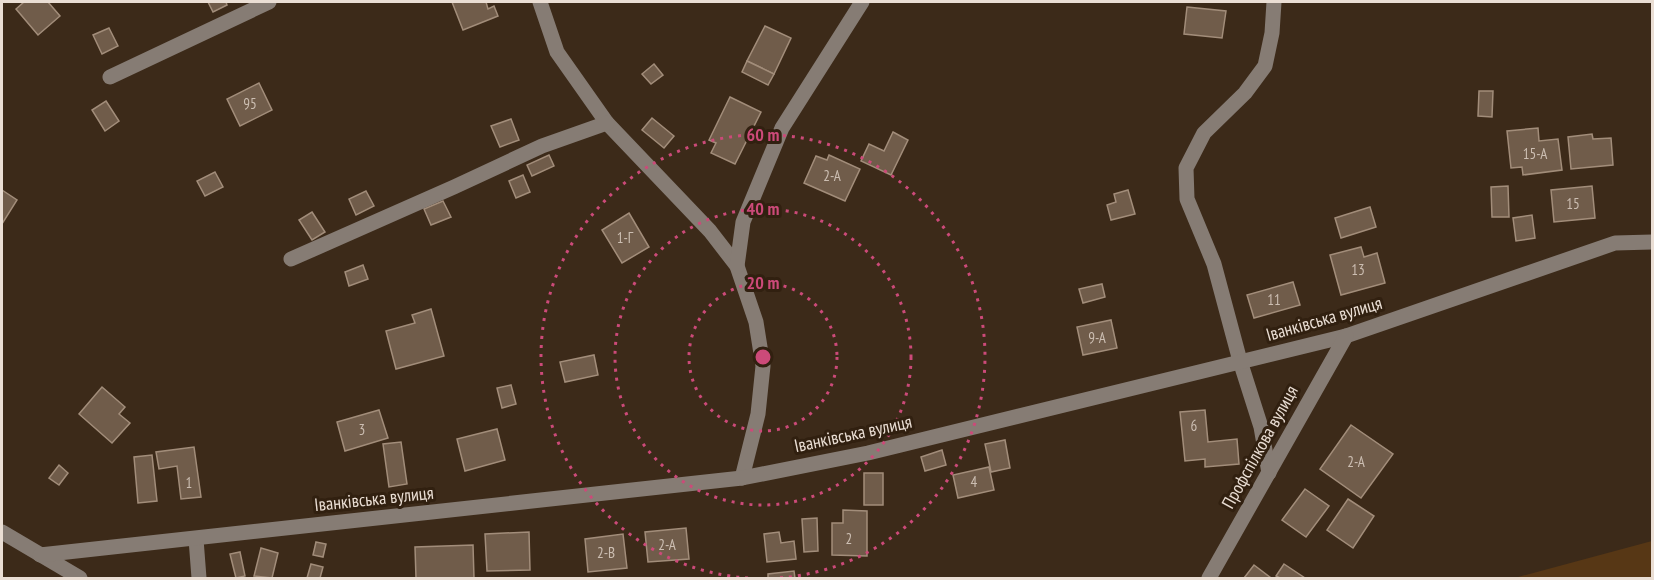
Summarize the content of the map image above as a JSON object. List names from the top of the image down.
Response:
{
  "streets": {
    "street": ["Іванківська вулиця", "Профспілкова вулиця"]
  },
  "crossings": [
    ["Іванківська вулиця", "Профспілкова вулиця"]
  ],
  "house_numbers": [
    "95",
    "15-А",
    "2-А",
    "15",
    "1-Г",
    "13",
    "11",
    "9-А",
    "6",
    "3",
    "2-А",
    "4",
    "1",
    "2",
    "2-А",
    "2-В"
  ],
  "rings": ["60 m", "40 m", "20 m"]
}
